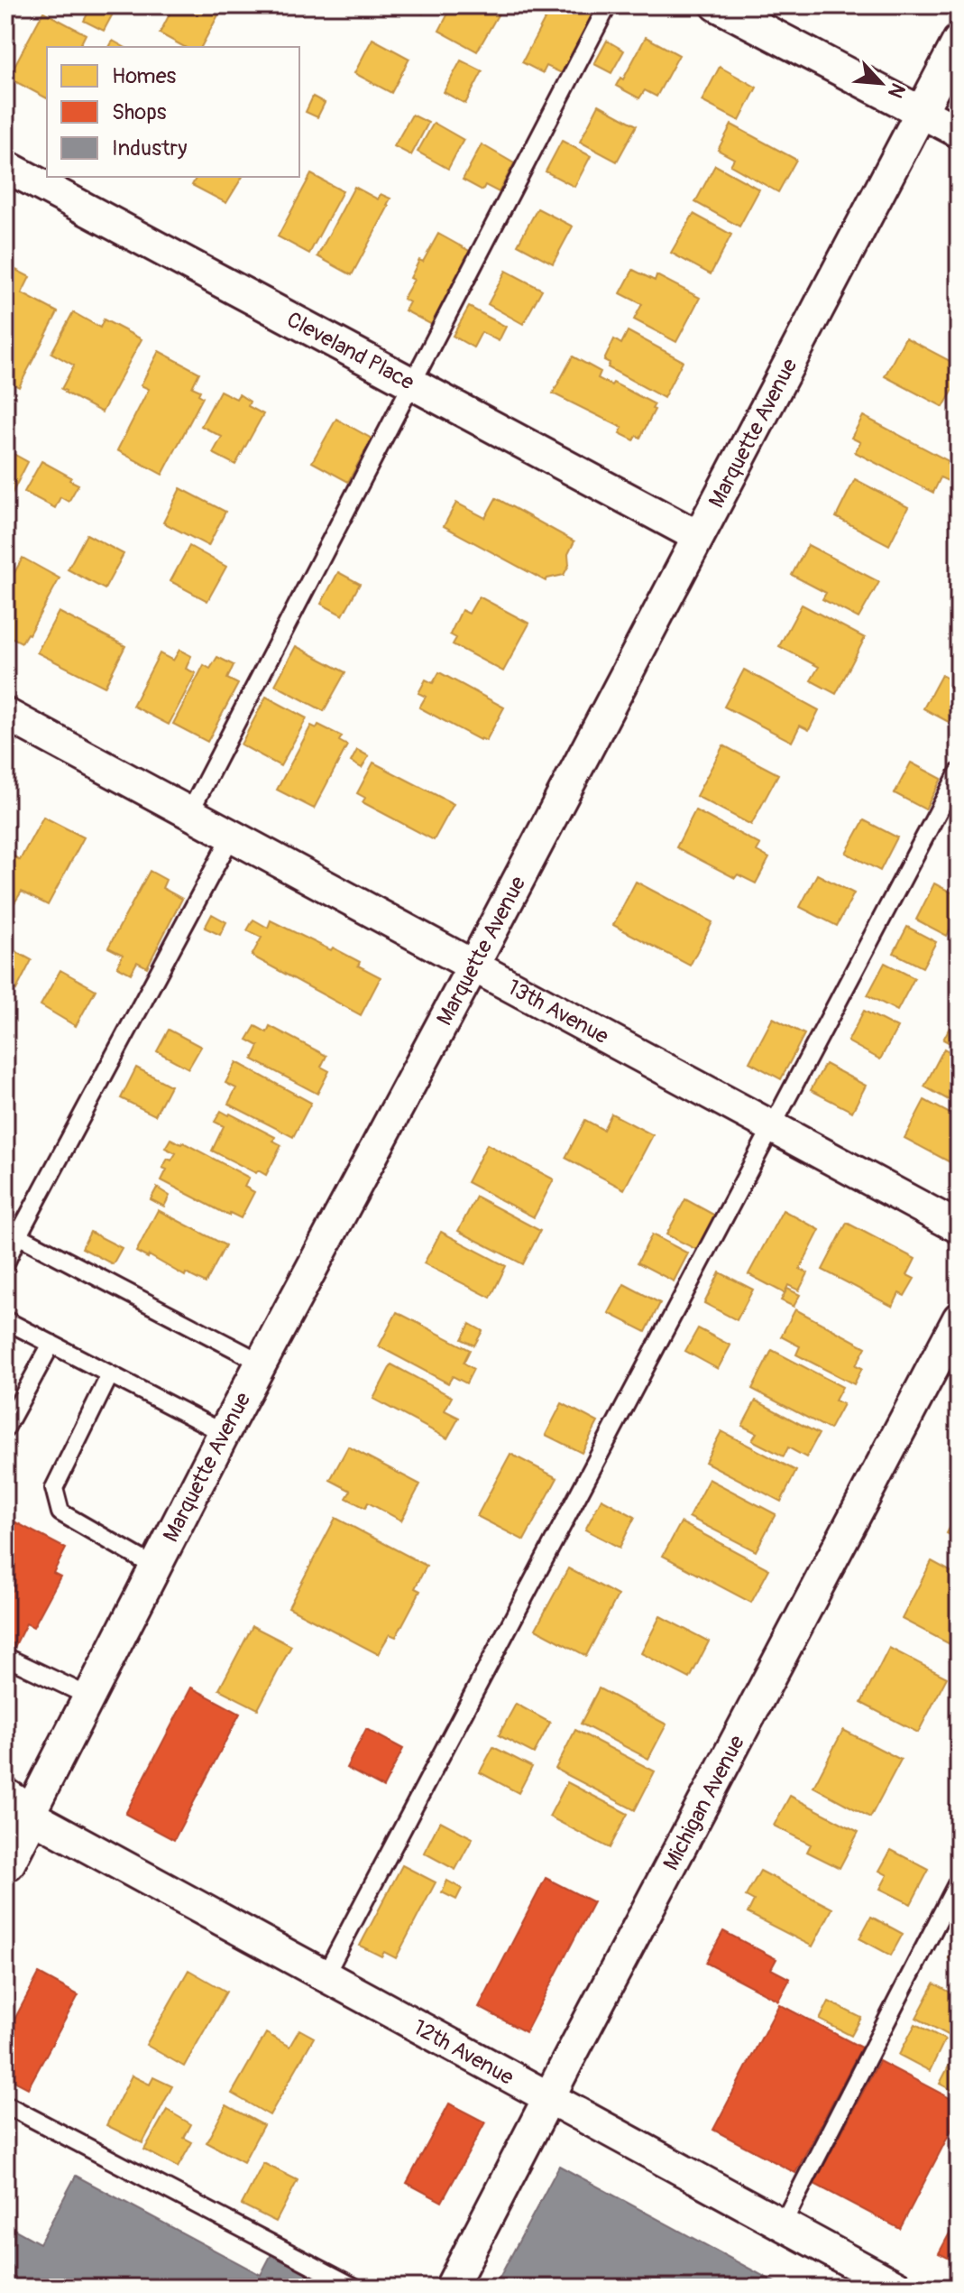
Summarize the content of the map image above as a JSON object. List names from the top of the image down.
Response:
{
  "streets": {
    "main road": ["Marquette Avenue"],
    "street": [
      "Cleveland Place",
      "13th Avenue",
      "Michigan Avenue",
      "12th Avenue"
    ]
  },
  "crossings": [
    ["Cleveland Place", "Marquette Avenue"],
    ["Marquette Avenue", "13th Avenue"],
    ["Marquette Avenue", "12th Avenue"],
    ["Michigan Avenue", "12th Avenue"]
  ],
  "legend": ["Homes", "Shops", "Industry"],
  "north": "bottom right"
}
